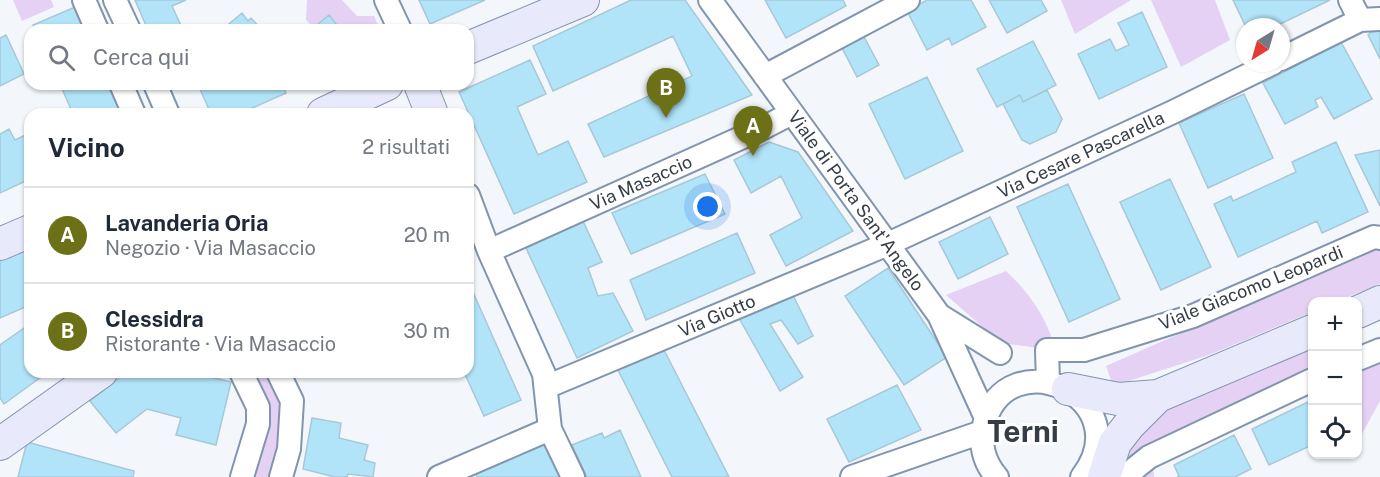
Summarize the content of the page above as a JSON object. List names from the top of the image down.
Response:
{
  "streets": {
    "street": [
      "Via Cesare Pascarella",
      "Via Masaccio",
      "Viale di Porta Sant'Angelo",
      "Viale Giacomo Leopardi",
      "Via Giotto"
    ]
  },
  "crossings": [
    ["Via Cesare Pascarella", "Viale di Porta Sant'Angelo"],
    ["Via Cesare Pascarella", "Via Giotto"],
    ["Via Masaccio", "Viale di Porta Sant'Angelo"],
    ["Viale di Porta Sant'Angelo", "Via Giotto"]
  ],
  "districts": ["Terni"],
  "north": "bottom left",
  "page": {
    "search": "Cerca qui",
    "pins": ["B", "A"],
    "heading": ["Vicino", "2 risultati"],
    "list": [
      {
        "mark": "A",
        "name": "Lavanderia Oria",
        "note": "Negozio · Via Masaccio",
        "value": "20 m"
      },
      {
        "mark": "B",
        "name": "Clessidra",
        "note": "Ristorante · Via Masaccio",
        "value": "30 m"
      }
    ],
    "map_buttons": ["+", "−"]
  }
}
